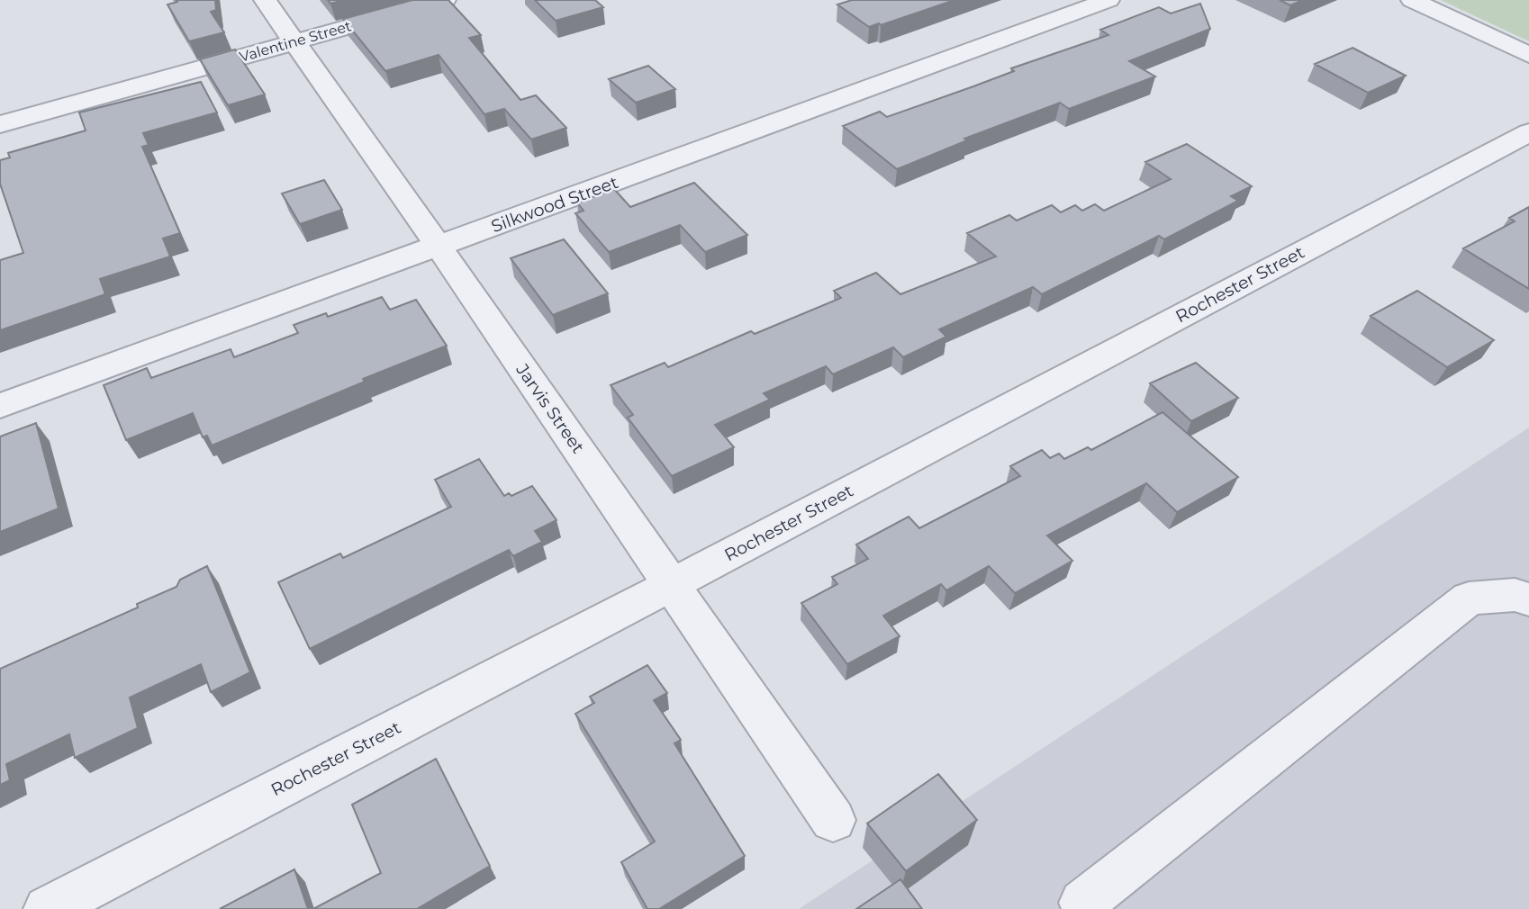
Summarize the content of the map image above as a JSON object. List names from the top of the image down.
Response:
{
  "streets": {
    "street": [
      "Valentine Street",
      "Silkwood Street",
      "Rochester Street",
      "Jarvis Street"
    ]
  },
  "crossings": [
    ["Valentine Street", "Jarvis Street"],
    ["Silkwood Street", "Jarvis Street"],
    ["Rochester Street", "Jarvis Street"]
  ]
}
